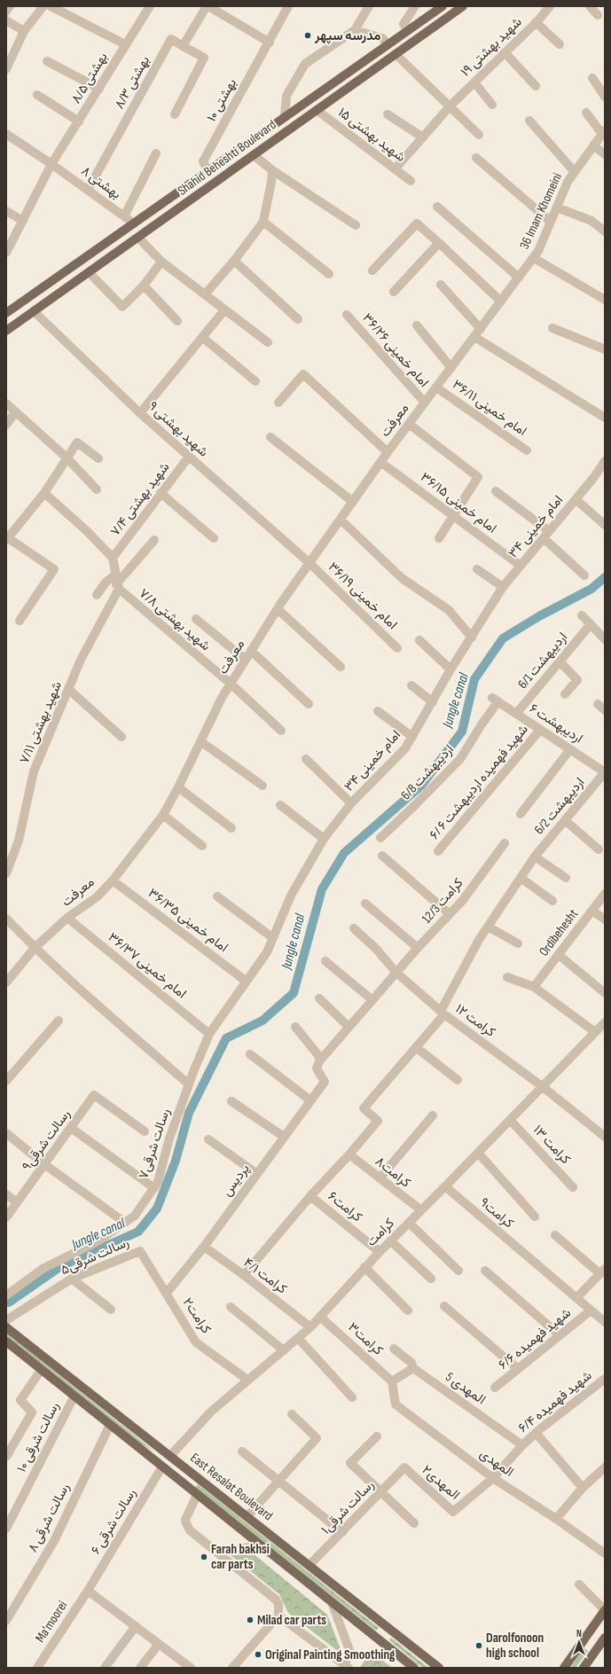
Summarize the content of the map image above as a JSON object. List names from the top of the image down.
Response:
{
  "streets": {
    "main road": ["Shahid Beheshti Boulevard", "East Resalat Boulevard"],
    "street": [
      "شهید بهشتی ۱۹",
      "بهشتی ۸/۵",
      "بهشتی ۸/۳",
      "بهشتی ۱۰",
      "شهید بهشتی ۱۵",
      "۸ بهشتی",
      "36 Imam Khomeini",
      "امام خمینی ۳۶/۲۶",
      "امام خمینی ۳۶/۱۱",
      "معرفت",
      "شهید بهشتی ۹",
      "شهید بهشتی ۷/۴",
      "امام خمینی ۳۶/۱۵",
      "امام خمینی ۳۴",
      "امام خمینی ۳۶/۱۹",
      "شهید بهشتی ۷/۸",
      "اردیبهشت 6/1",
      "شهید بهشتی ۷/۱۱",
      "اردیبهشت ۶",
      "اردیبهشت 6/8",
      "شهید فهمیده اردیبهشت ۶ /۶",
      "اردیبهشت 6/2",
      "کرامت 12/3",
      "امام خمینی ۳۶/۳۵",
      "Ordibehesht",
      "امام خمینی ۳۶/۳۷",
      "کرامت ۱۲",
      "رسالت شرقی۹",
      "رسالت شرقی۷",
      "کرامت ۱۳",
      "کرامت۸",
      "پردیس",
      "کرامت۶",
      "کرامت۹",
      "کرامت",
      "رسالت شرقی۵",
      "کرامت ۴/۱",
      "کرامت۲",
      "کرامت۳",
      "شهید فهمیده ۶/۶",
      "المهدی 5",
      "شهید فهمیده ۶/۴",
      "رسالت شرقی ۱۰",
      "المهدی",
      "المهدی۲",
      "رسالت شرقی۱",
      "رسالت شرقی ۸",
      "رسالت شرقی ۶",
      "Ma'moorei"
    ]
  },
  "crossings": [
    ["شهید بهشتی ۱۹", "شهید بهشتی ۱۵"],
    ["بهشتی ۸/۵", "۸ بهشتی"],
    ["بهشتی ۸/۳", "۸ بهشتی"],
    ["بهشتی ۱۰", "Shahid Beheshti Boulevard"],
    ["شهید بهشتی ۱۵", "Shahid Beheshti Boulevard"],
    ["Shahid Beheshti Boulevard", "۸ بهشتی"],
    ["Shahid Beheshti Boulevard", "شهید بهشتی ۹"],
    ["36 Imam Khomeini", "معرفت"],
    ["امام خمینی ۳۶/۲۶", "معرفت"],
    ["امام خمینی ۳۶/۱۱", "معرفت"],
    ["معرفت", "شهید بهشتی ۹"],
    ["معرفت", "امام خمینی ۳۶/۱۵"],
    ["معرفت", "امام خمینی ۳۶/۱۹"],
    ["معرفت", "شهید بهشتی ۷/۸"],
    ["معرفت", "امام خمینی ۳۶/۳۵"],
    ["معرفت", "امام خمینی ۳۶/۳۷"],
    ["شهید بهشتی ۹", "شهید بهشتی ۷/۴"],
    ["شهید بهشتی ۹", "امام خمینی ۳۶/۱۹"],
    ["امام خمینی ۳۶/۱۵", "امام خمینی ۳۴"],
    ["امام خمینی ۳۴", "امام خمینی ۳۶/۳۵"],
    ["امام خمینی ۳۴", "امام خمینی ۳۶/۳۷"],
    ["امام خمینی ۳۴", "رسالت شرقی۷"],
    ["شهید بهشتی ۷/۸", "شهید بهشتی ۷/۱۱"],
    ["اردیبهشت 6/1", "اردیبهشت ۶"],
    ["اردیبهشت ۶", "اردیبهشت 6/8"],
    ["اردیبهشت ۶", "شهید فهمیده اردیبهشت ۶ /۶"],
    ["اردیبهشت ۶", "اردیبهشت 6/2"],
    ["اردیبهشت 6/2", "کرامت ۱۲"],
    ["اردیبهشت 6/2", "کرامت۸"],
    ["کرامت 12/3", "کرامت ۱۲"],
    ["کرامت 12/3", "پردیس"],
    ["امام خمینی ۳۶/۳۷", "رسالت شرقی۷"],
    ["کرامت ۱۲", "کرامت"],
    ["کرامت ۱۳", "کرامت"],
    ["کرامت۸", "کرامت"],
    ["پردیس", "کرامت ۴/۱"],
    ["پردیس", "کرامت۲"],
    ["کرامت۶", "کرامت"],
    ["کرامت۹", "کرامت"],
    ["کرامت۹", "شهید فهمیده ۶/۶"],
    ["کرامت", "کرامت ۴/۱"],
    ["کرامت", "کرامت۲"],
    ["کرامت", "کرامت۳"],
    ["کرامت", "East Resalat Boulevard"],
    ["رسالت شرقی۵", "کرامت۲"],
    ["کرامت۳", "المهدی"],
    ["المهدی 5", "شهید فهمیده ۶/۴"],
    ["شهید فهمیده ۶/۴", "المهدی"],
    ["شهید فهمیده ۶/۴", "المهدی۲"],
    ["رسالت شرقی ۱۰", "East Resalat Boulevard"],
    ["المهدی", "المهدی۲"],
    ["المهدی۲", "رسالت شرقی۱"],
    ["East Resalat Boulevard", "رسالت شرقی۱"],
    ["East Resalat Boulevard", "رسالت شرقی ۸"],
    ["East Resalat Boulevard", "رسالت شرقی ۶"],
    ["رسالت شرقی ۶", "Ma'moorei"]
  ],
  "water": ["Jungle canal"],
  "places": [
    "مدرسه سپهر",
    "Farah bakhsi car parts",
    "Milad car parts",
    "Darolfonoon high school",
    "Original Painting Smoothing"
  ],
  "north": "top"
}
